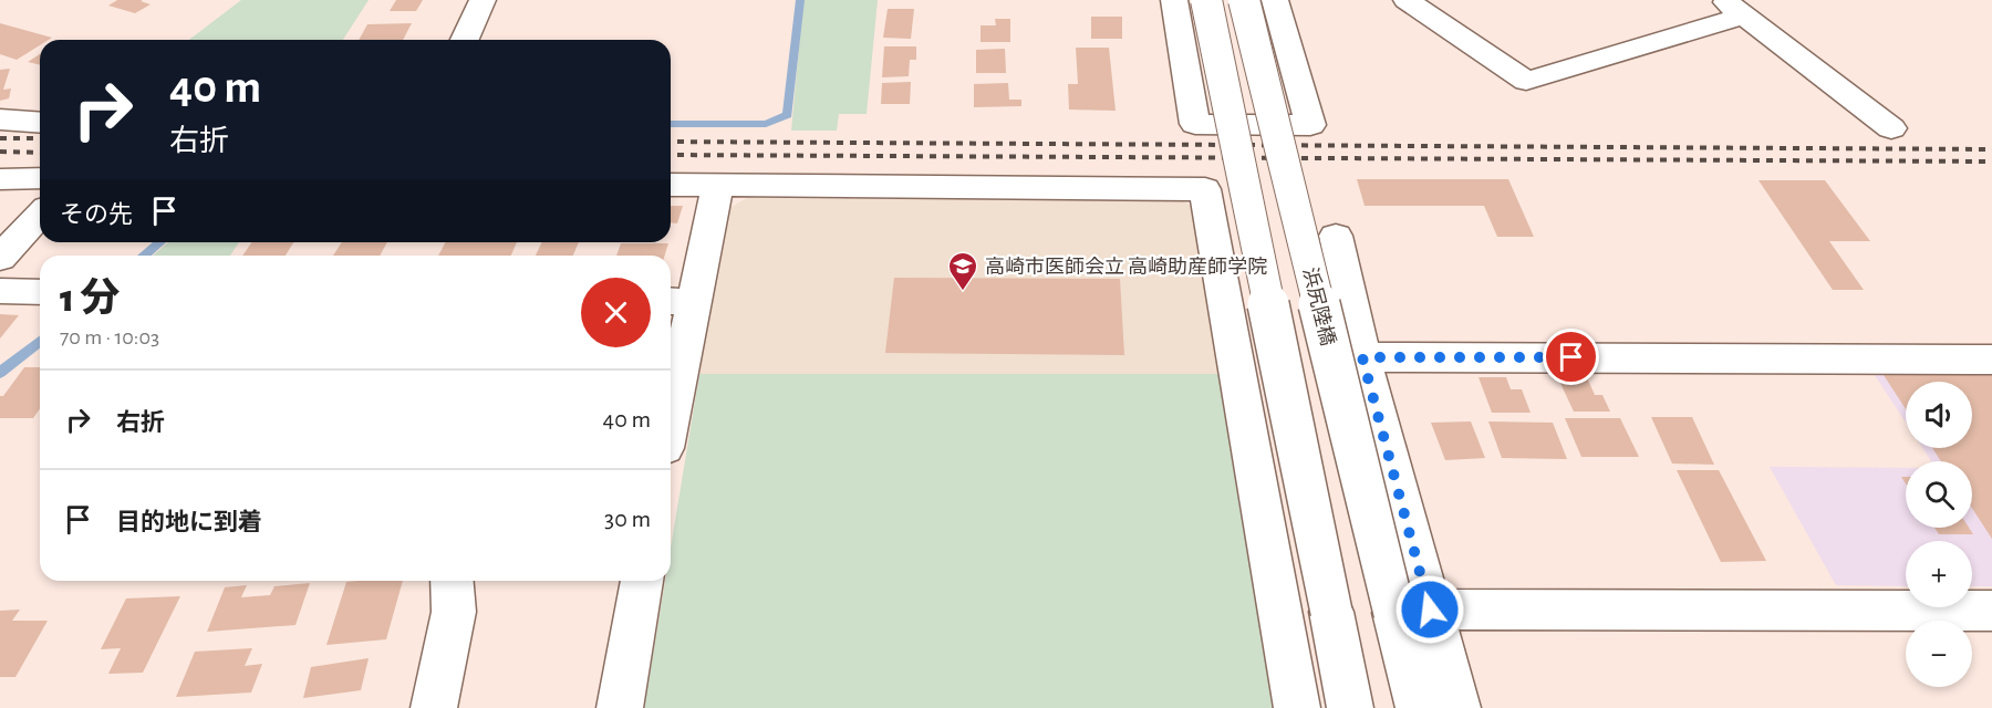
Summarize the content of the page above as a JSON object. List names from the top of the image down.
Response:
{
  "streets": {
    "street": ["浜尻陸橋"]
  },
  "places": {
    "school or university": ["高崎市医師会立 高崎助産師学院"]
  },
  "page": {
    "turn": ["40 m", "右折"],
    "then": "その先",
    "heading": ["1 分", "70 m · 10:03"],
    "list": [
      {
        "name": "右折",
        "value": "40 m"
      },
      {
        "name": "目的地に到着",
        "value": "30 m"
      }
    ],
    "map_buttons": ["+", "−"]
  }
}
